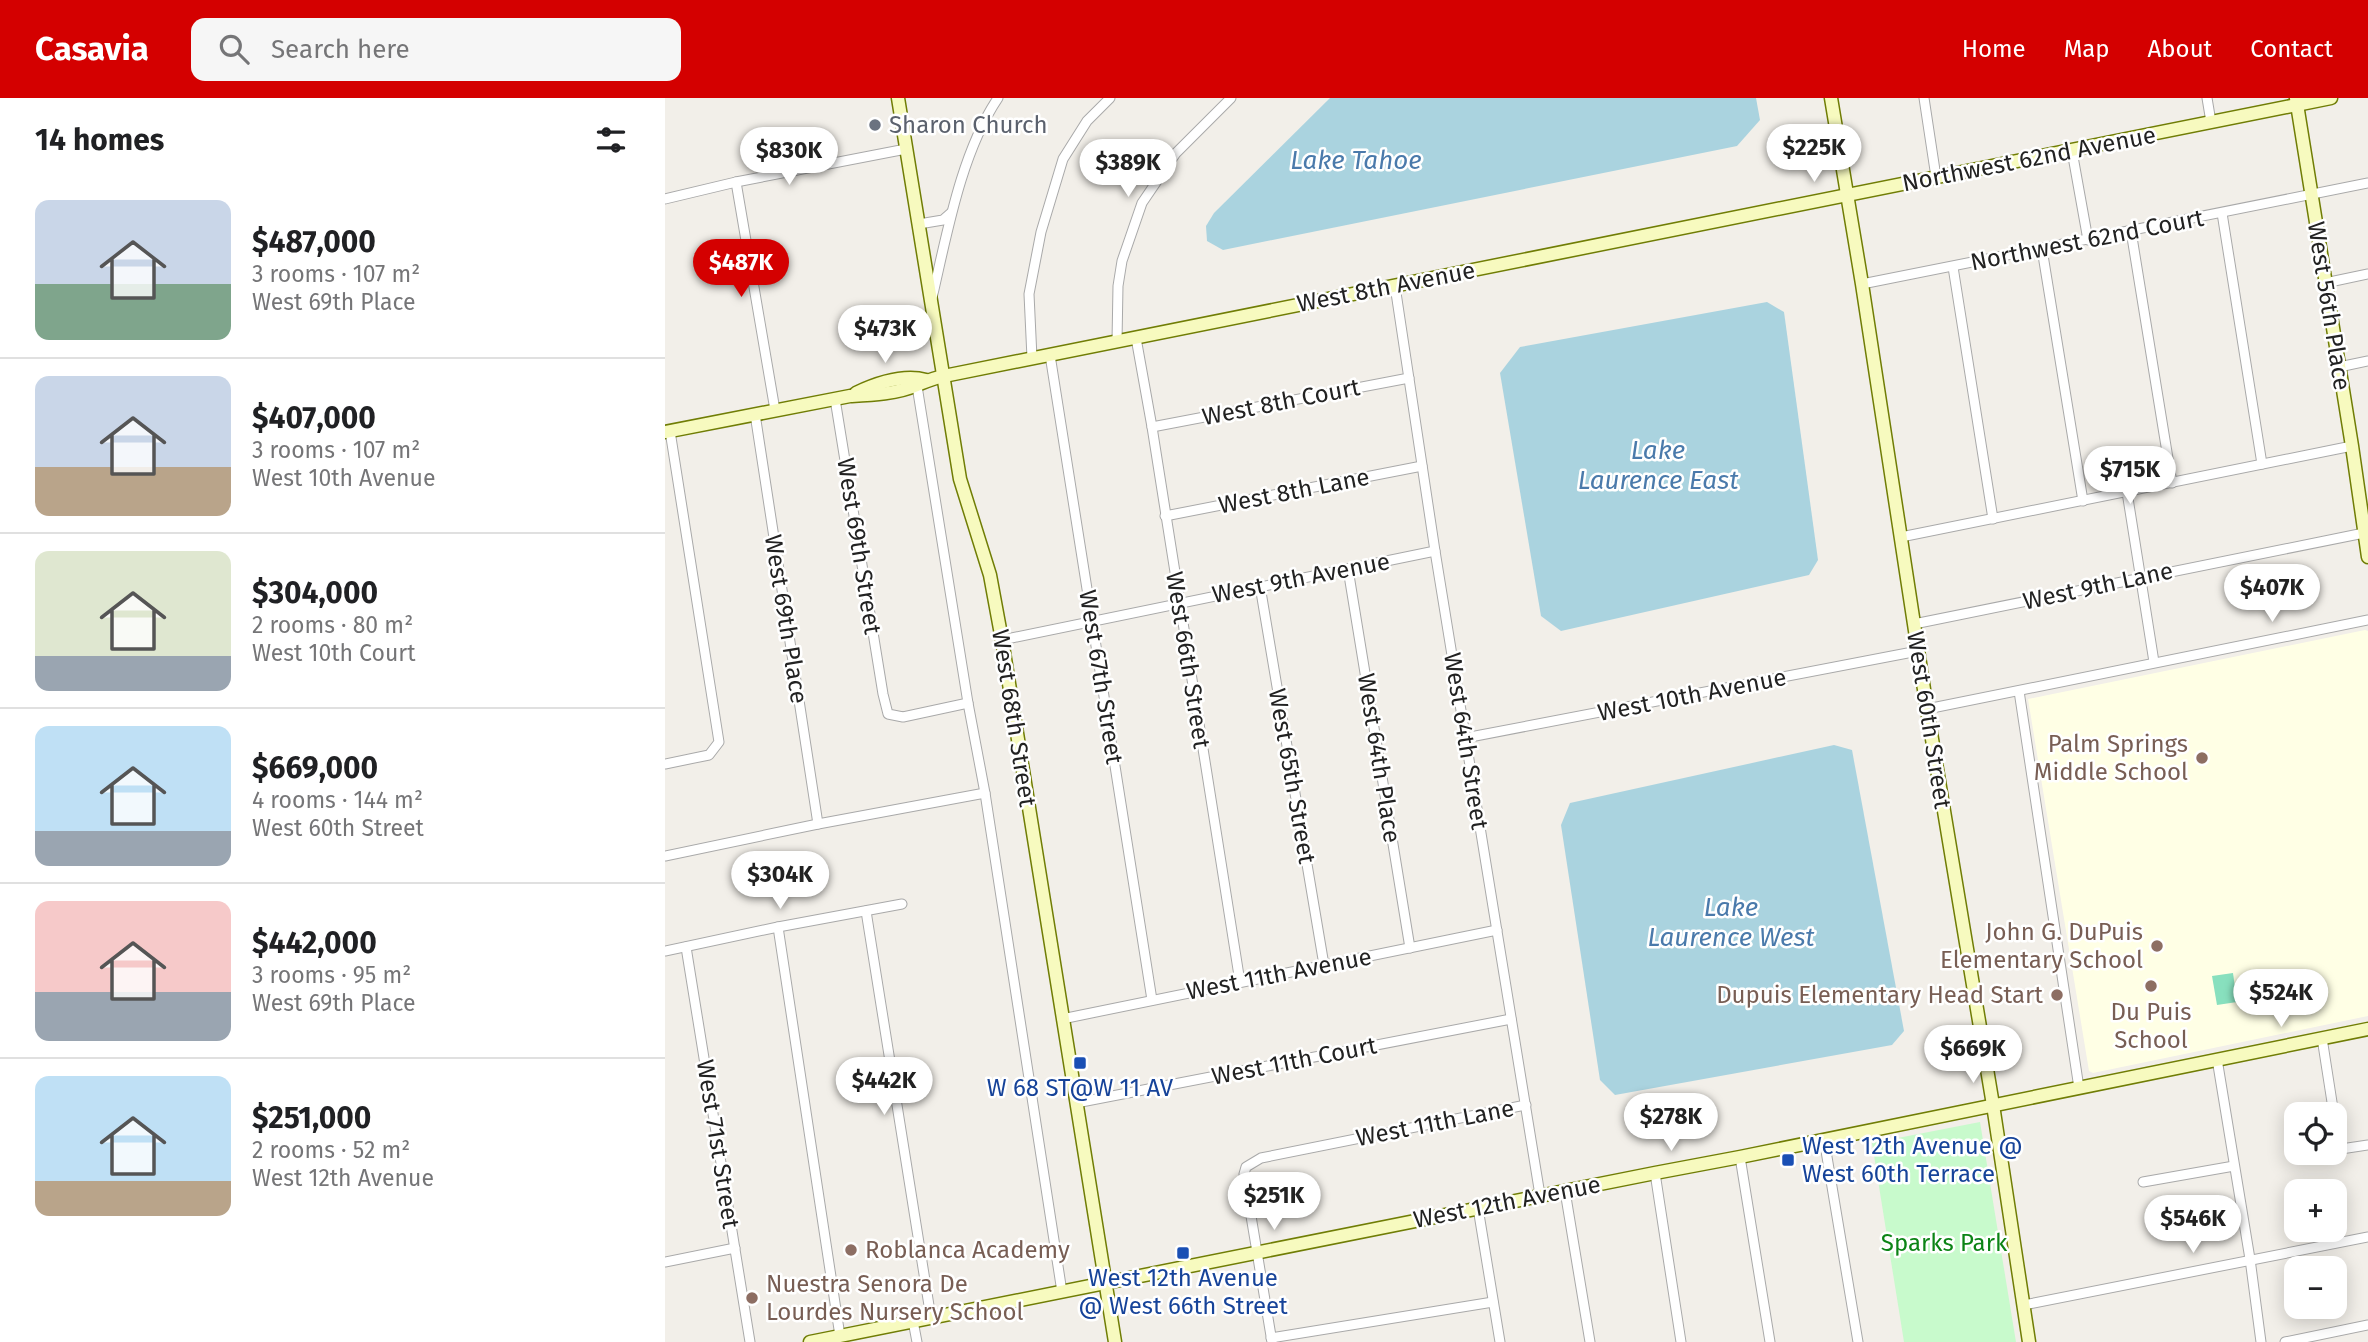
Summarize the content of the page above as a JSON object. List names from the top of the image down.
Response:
{
  "streets": {
    "street": [
      "Northwest 62nd Avenue",
      "Northwest 62nd Court",
      "West 8th Avenue",
      "West 56th Place",
      "West 8th Court",
      "West 8th Lane",
      "West 69th Street",
      "West 9th Avenue",
      "West 9th Lane",
      "West 69th Place",
      "West 66th Street",
      "West 67th Street",
      "West 10th Avenue",
      "West 68th Street",
      "West 60th Street",
      "West 64th Street",
      "West 64th Place",
      "West 65th Street",
      "West 11th Avenue",
      "West 11th Court",
      "West 11th Lane",
      "West 71st Street",
      "West 12th Avenue"
    ]
  },
  "crossings": [
    ["Northwest 62nd Avenue", "West 8th Avenue"],
    ["Northwest 62nd Avenue", "West 60th Street"],
    ["Northwest 62nd Court", "West 56th Place"],
    ["Northwest 62nd Court", "West 60th Street"],
    ["West 8th Avenue", "West 69th Street"],
    ["West 8th Avenue", "West 69th Place"],
    ["West 8th Avenue", "West 66th Street"],
    ["West 8th Avenue", "West 67th Street"],
    ["West 8th Avenue", "West 68th Street"],
    ["West 8th Avenue", "West 60th Street"],
    ["West 8th Avenue", "West 64th Street"],
    ["West 56th Place", "West 9th Lane"],
    ["West 8th Court", "West 66th Street"],
    ["West 8th Court", "West 64th Street"],
    ["West 8th Lane", "West 66th Street"],
    ["West 8th Lane", "West 64th Street"],
    ["West 69th Street", "West 68th Street"],
    ["West 9th Avenue", "West 66th Street"],
    ["West 9th Avenue", "West 67th Street"],
    ["West 9th Avenue", "West 68th Street"],
    ["West 9th Avenue", "West 64th Street"],
    ["West 9th Avenue", "West 64th Place"],
    ["West 9th Avenue", "West 65th Street"],
    ["West 9th Lane", "West 60th Street"],
    ["West 66th Street", "West 11th Avenue"],
    ["West 67th Street", "West 11th Avenue"],
    ["West 10th Avenue", "West 60th Street"],
    ["West 10th Avenue", "West 64th Street"],
    ["West 68th Street", "West 11th Avenue"],
    ["West 68th Street", "West 11th Court"],
    ["West 68th Street", "West 12th Avenue"],
    ["West 60th Street", "West 12th Avenue"],
    ["West 64th Street", "West 11th Avenue"],
    ["West 64th Street", "West 11th Court"],
    ["West 64th Street", "West 11th Lane"],
    ["West 64th Street", "West 12th Avenue"],
    ["West 64th Place", "West 11th Avenue"],
    ["West 65th Street", "West 11th Avenue"],
    ["West 11th Lane", "West 12th Avenue"]
  ],
  "water": ["Lake Tahoe", "Lake Laurence East", "Lake Laurence West"],
  "parks": ["Sparks Park"],
  "places": {
    "other": [
      "Sharon Church",
      "Palm Springs Middle School",
      "John G. DuPuis Elementary School",
      "Du Puis School",
      "Dupuis Elementary Head Start",
      "Roblanca Academy",
      "Nuestra Senora De Lourdes Nursery School"
    ],
    "transit": ["W 68 ST@W 11 AV", "West 12th Avenue @ West 60th Terrace", "West 12th Avenue @ West 66th Street"]
  },
  "page": {
    "header": "Casavia",
    "search": "Search here",
    "nav": [
      "Home",
      "Map",
      "About",
      "Contact"
    ],
    "heading": "14 homes",
    "price": [
      "$225K",
      "$830K",
      "$389K",
      "$487K",
      "$473K",
      "$715K",
      "$407K",
      "$304K",
      "$524K",
      "$669K",
      "$442K",
      "$278K",
      "$251K",
      "$546K"
    ],
    "list": [
      {
        "name": "$487,000",
        "note": "3 rooms · 107 m² · West 69th Place"
      },
      {
        "name": "$407,000",
        "note": "3 rooms · 107 m² · West 10th Avenue"
      },
      {
        "name": "$304,000",
        "note": "2 rooms · 80 m² · West 10th Court"
      },
      {
        "name": "$669,000",
        "note": "4 rooms · 144 m² · West 60th Street"
      },
      {
        "name": "$442,000",
        "note": "3 rooms · 95 m² · West 69th Place"
      },
      {
        "name": "$251,000",
        "note": "2 rooms · 52 m² · West 12th Avenue"
      }
    ],
    "map_buttons": ["+", "−"]
  }
}
